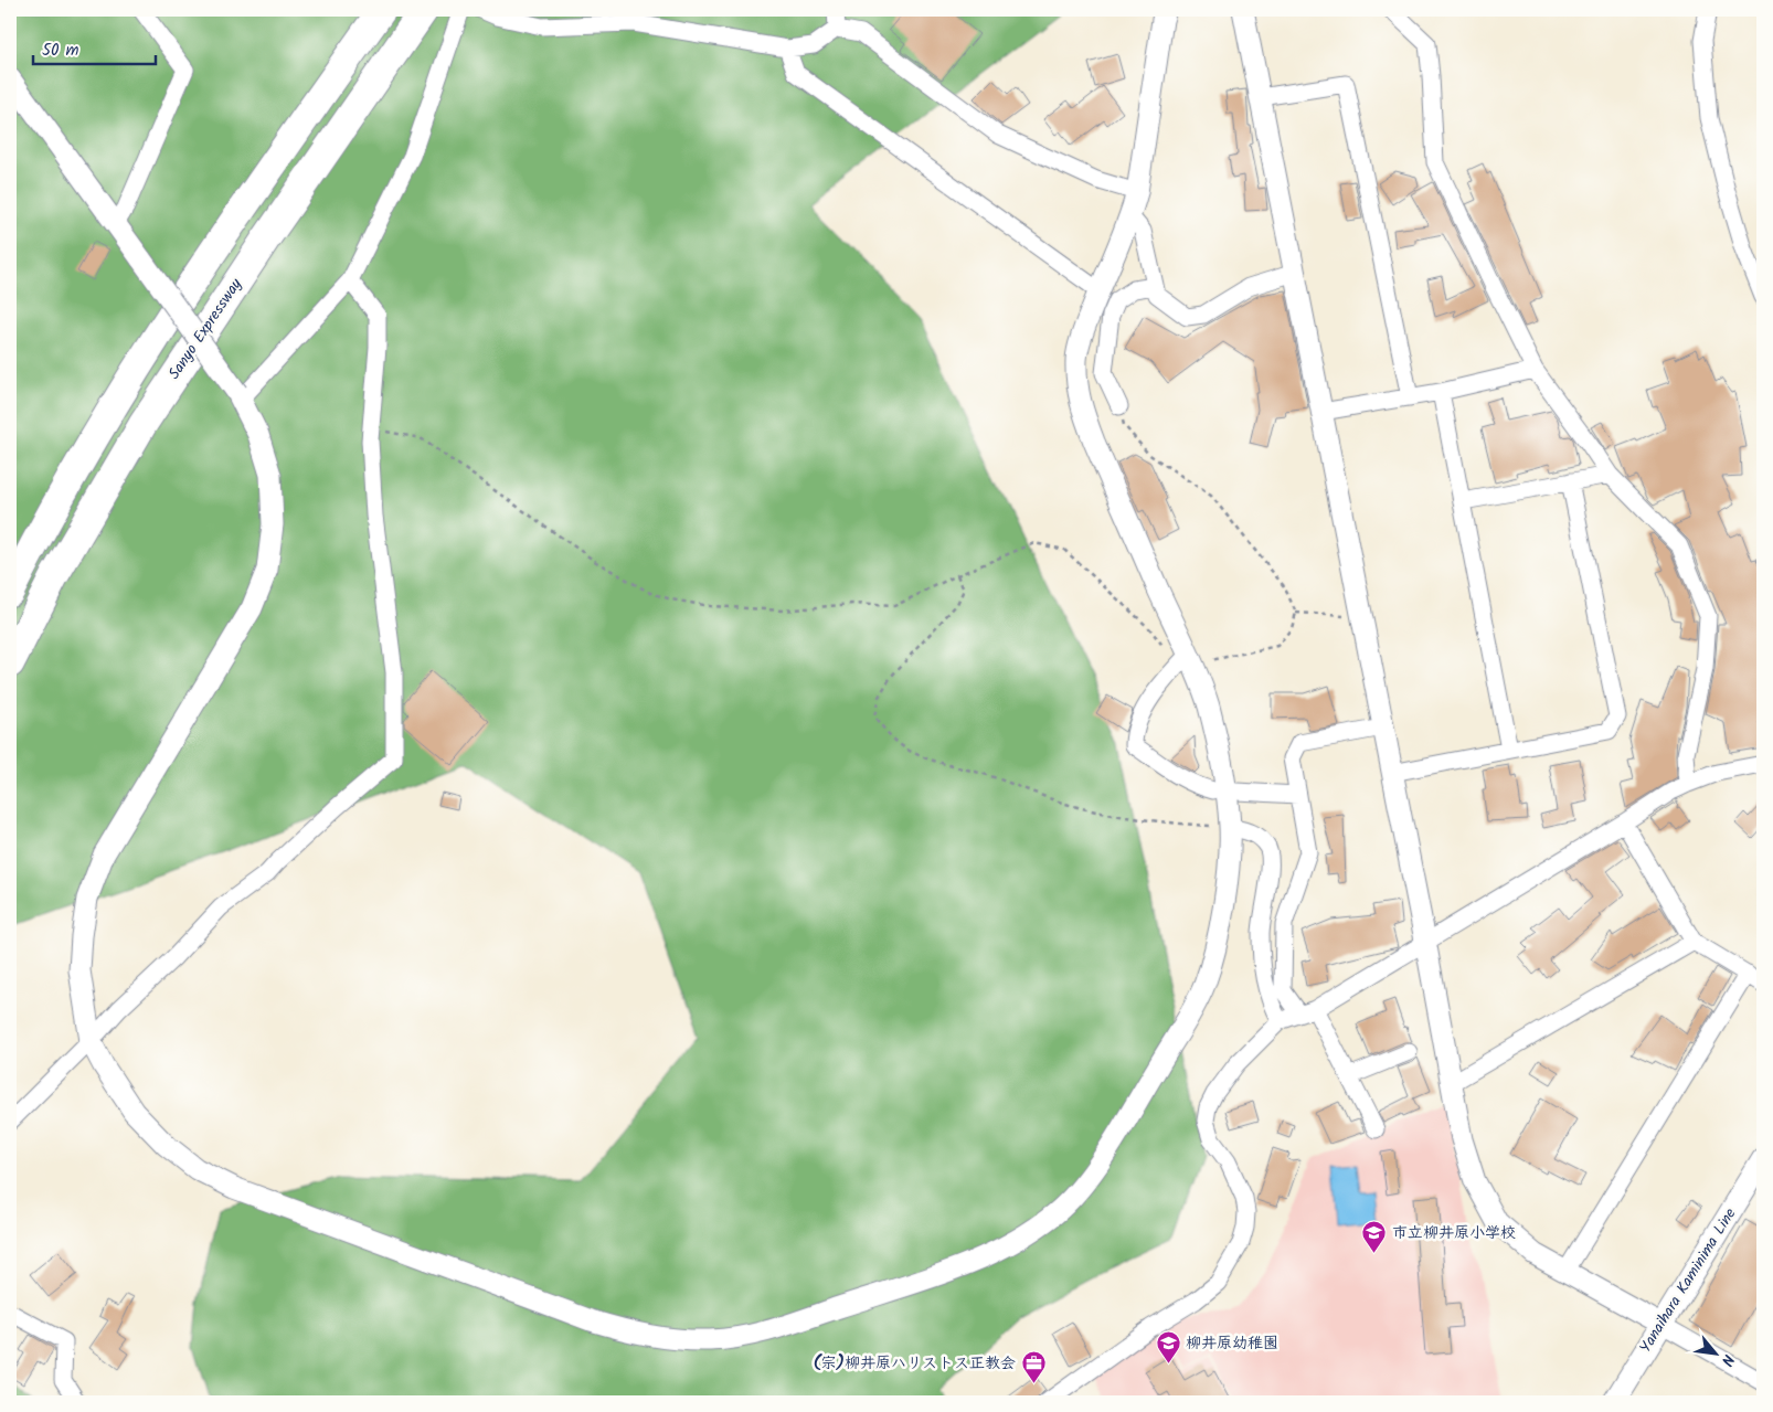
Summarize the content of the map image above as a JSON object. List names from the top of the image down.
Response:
{
  "streets": {
    "highway": ["Sanyo Expressway"],
    "main road": ["Yanaihara Kaminima Line"]
  },
  "places": {
    "school or university": ["市立柳井原小学校", "柳井原幼稚園"],
    "office": ["(宗)柳井原ハリストス正教会"]
  },
  "scale_bar": "50 m",
  "north": "bottom right"
}
